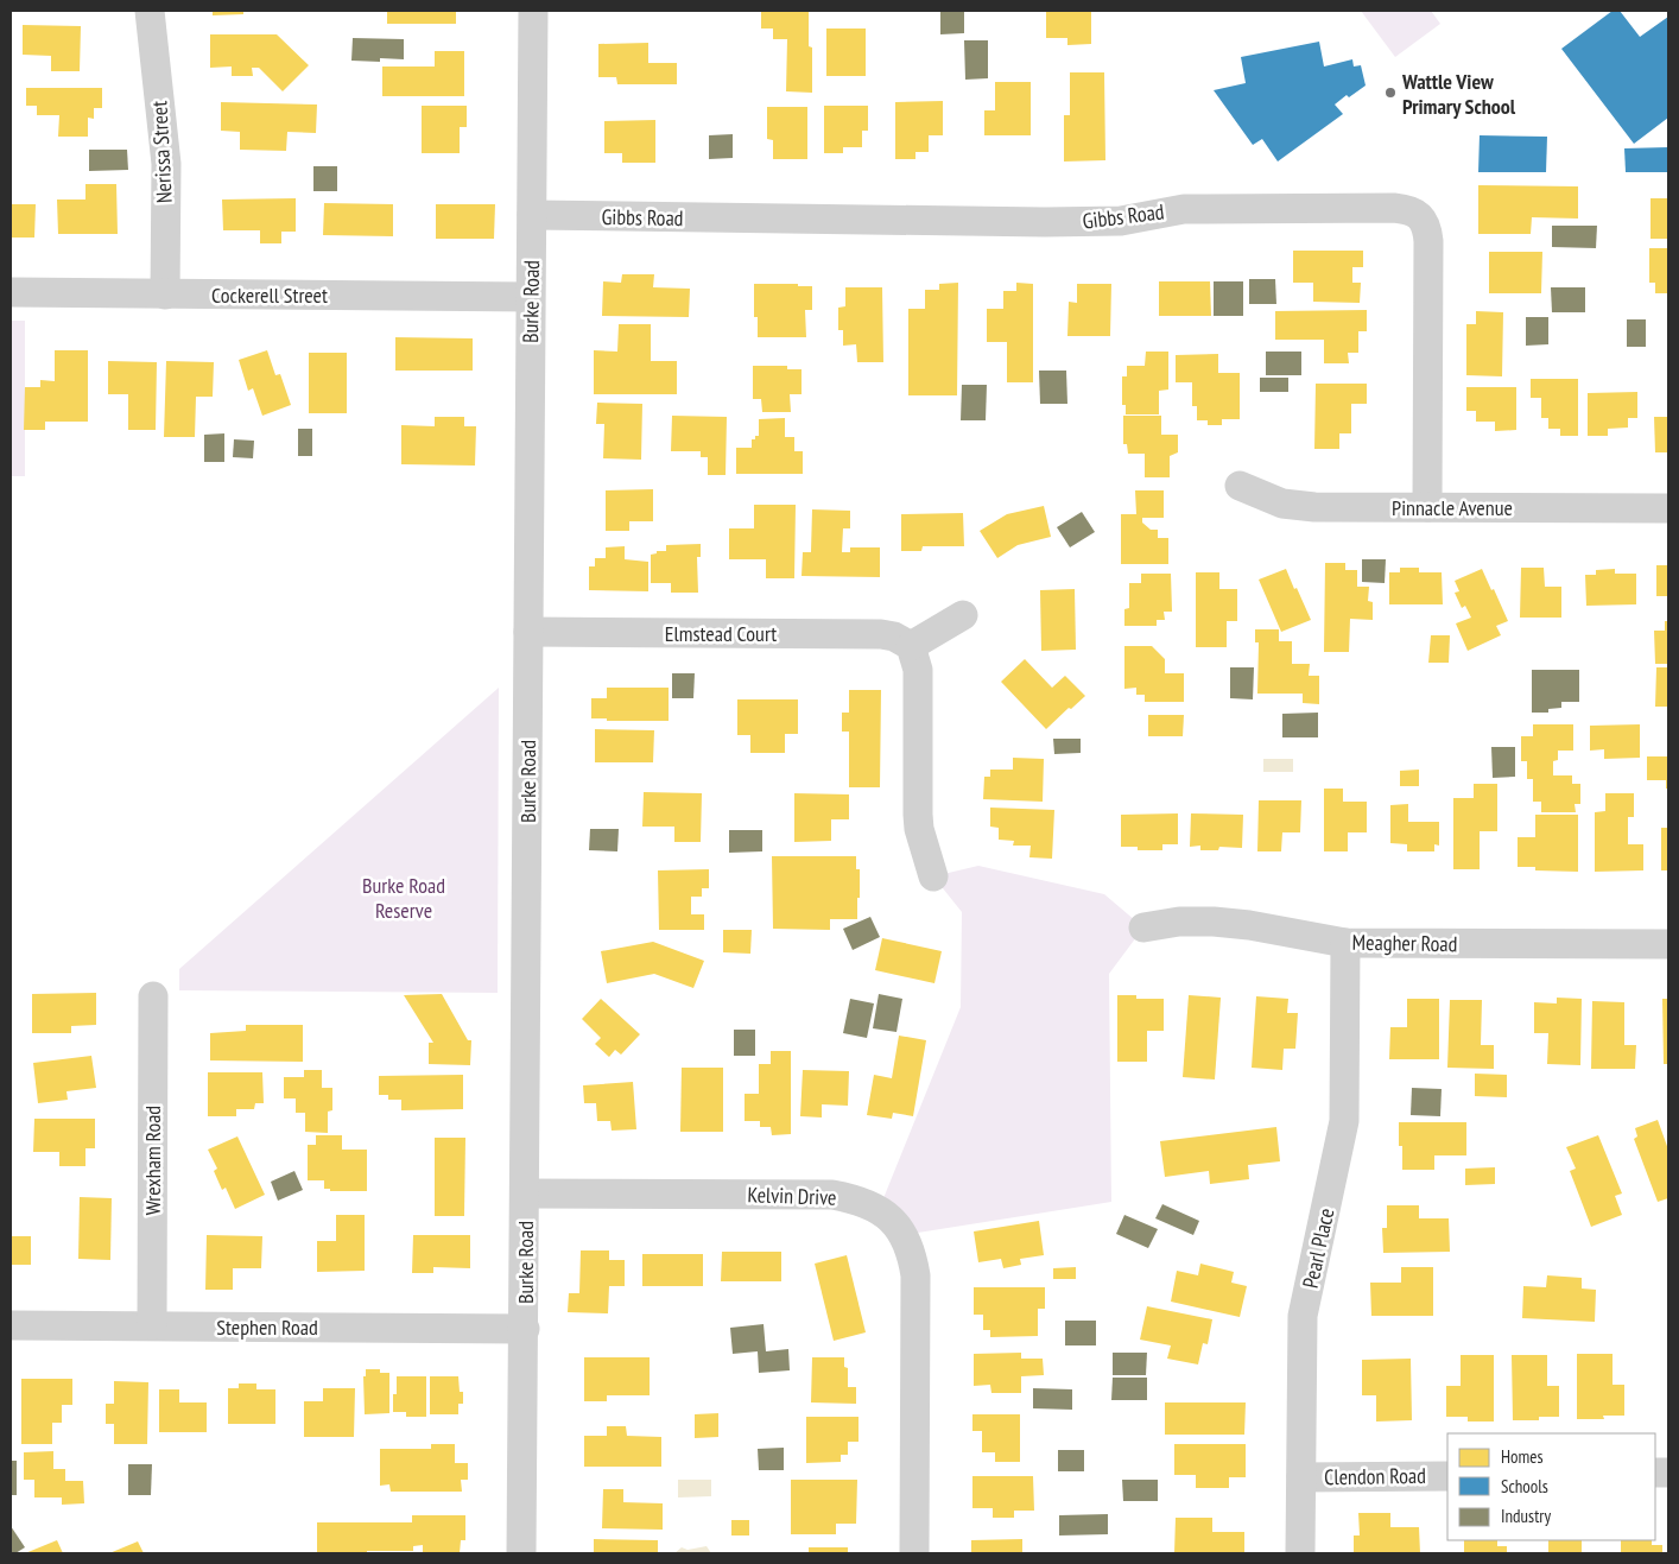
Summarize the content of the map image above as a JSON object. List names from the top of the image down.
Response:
{
  "streets": {
    "street": [
      "Nerissa Street",
      "Gibbs Road",
      "Cockerell Street",
      "Burke Road",
      "Pinnacle Avenue",
      "Elmstead Court",
      "Meagher Road",
      "Wrexham Road",
      "Kelvin Drive",
      "Pearl Place",
      "Stephen Road",
      "Clendon Road"
    ]
  },
  "crossings": [
    ["Nerissa Street", "Cockerell Street"],
    ["Gibbs Road", "Burke Road"],
    ["Gibbs Road", "Pinnacle Avenue"],
    ["Cockerell Street", "Burke Road"],
    ["Burke Road", "Elmstead Court"],
    ["Burke Road", "Kelvin Drive"],
    ["Burke Road", "Stephen Road"],
    ["Meagher Road", "Pearl Place"],
    ["Wrexham Road", "Stephen Road"],
    ["Pearl Place", "Clendon Road"]
  ],
  "parks": ["Burke Road Reserve"],
  "places": ["Wattle View Primary School"],
  "legend": ["Homes", "Schools", "Industry"]
}
